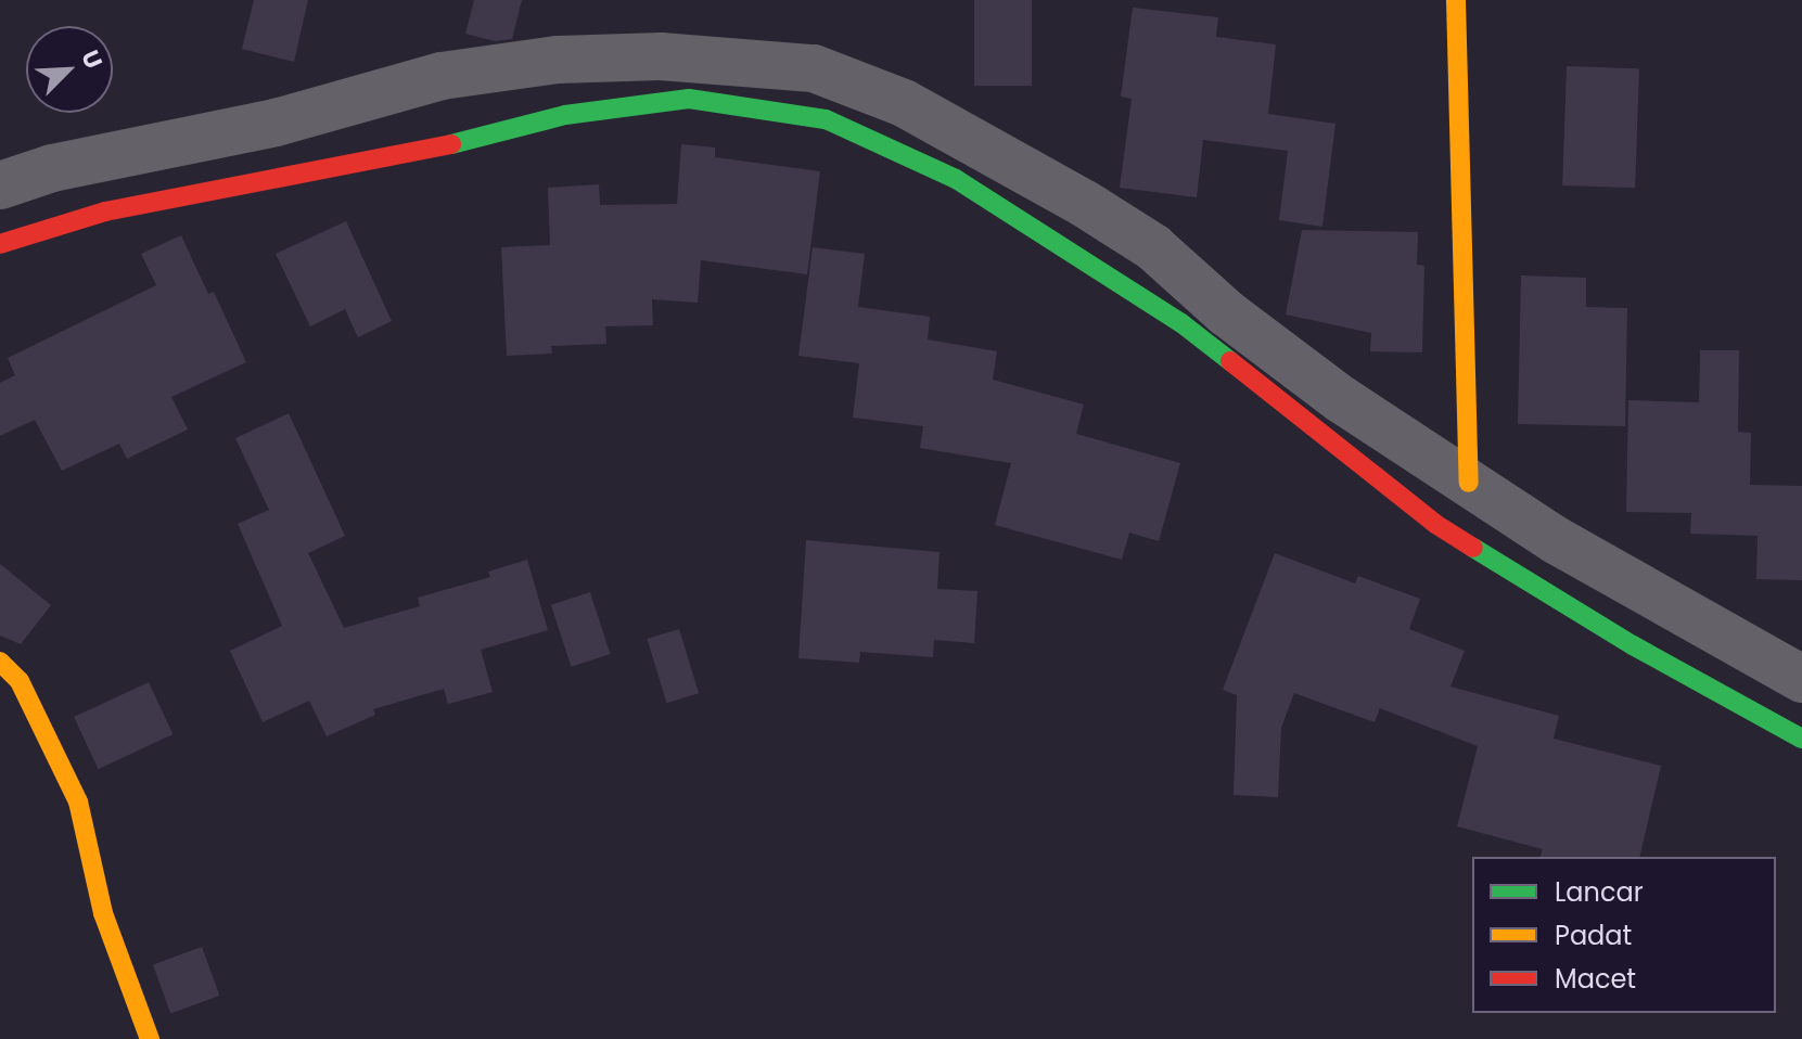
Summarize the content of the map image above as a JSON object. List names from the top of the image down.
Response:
{
  "legend": ["Lancar", "Padat", "Macet"],
  "north": "top right"
}
